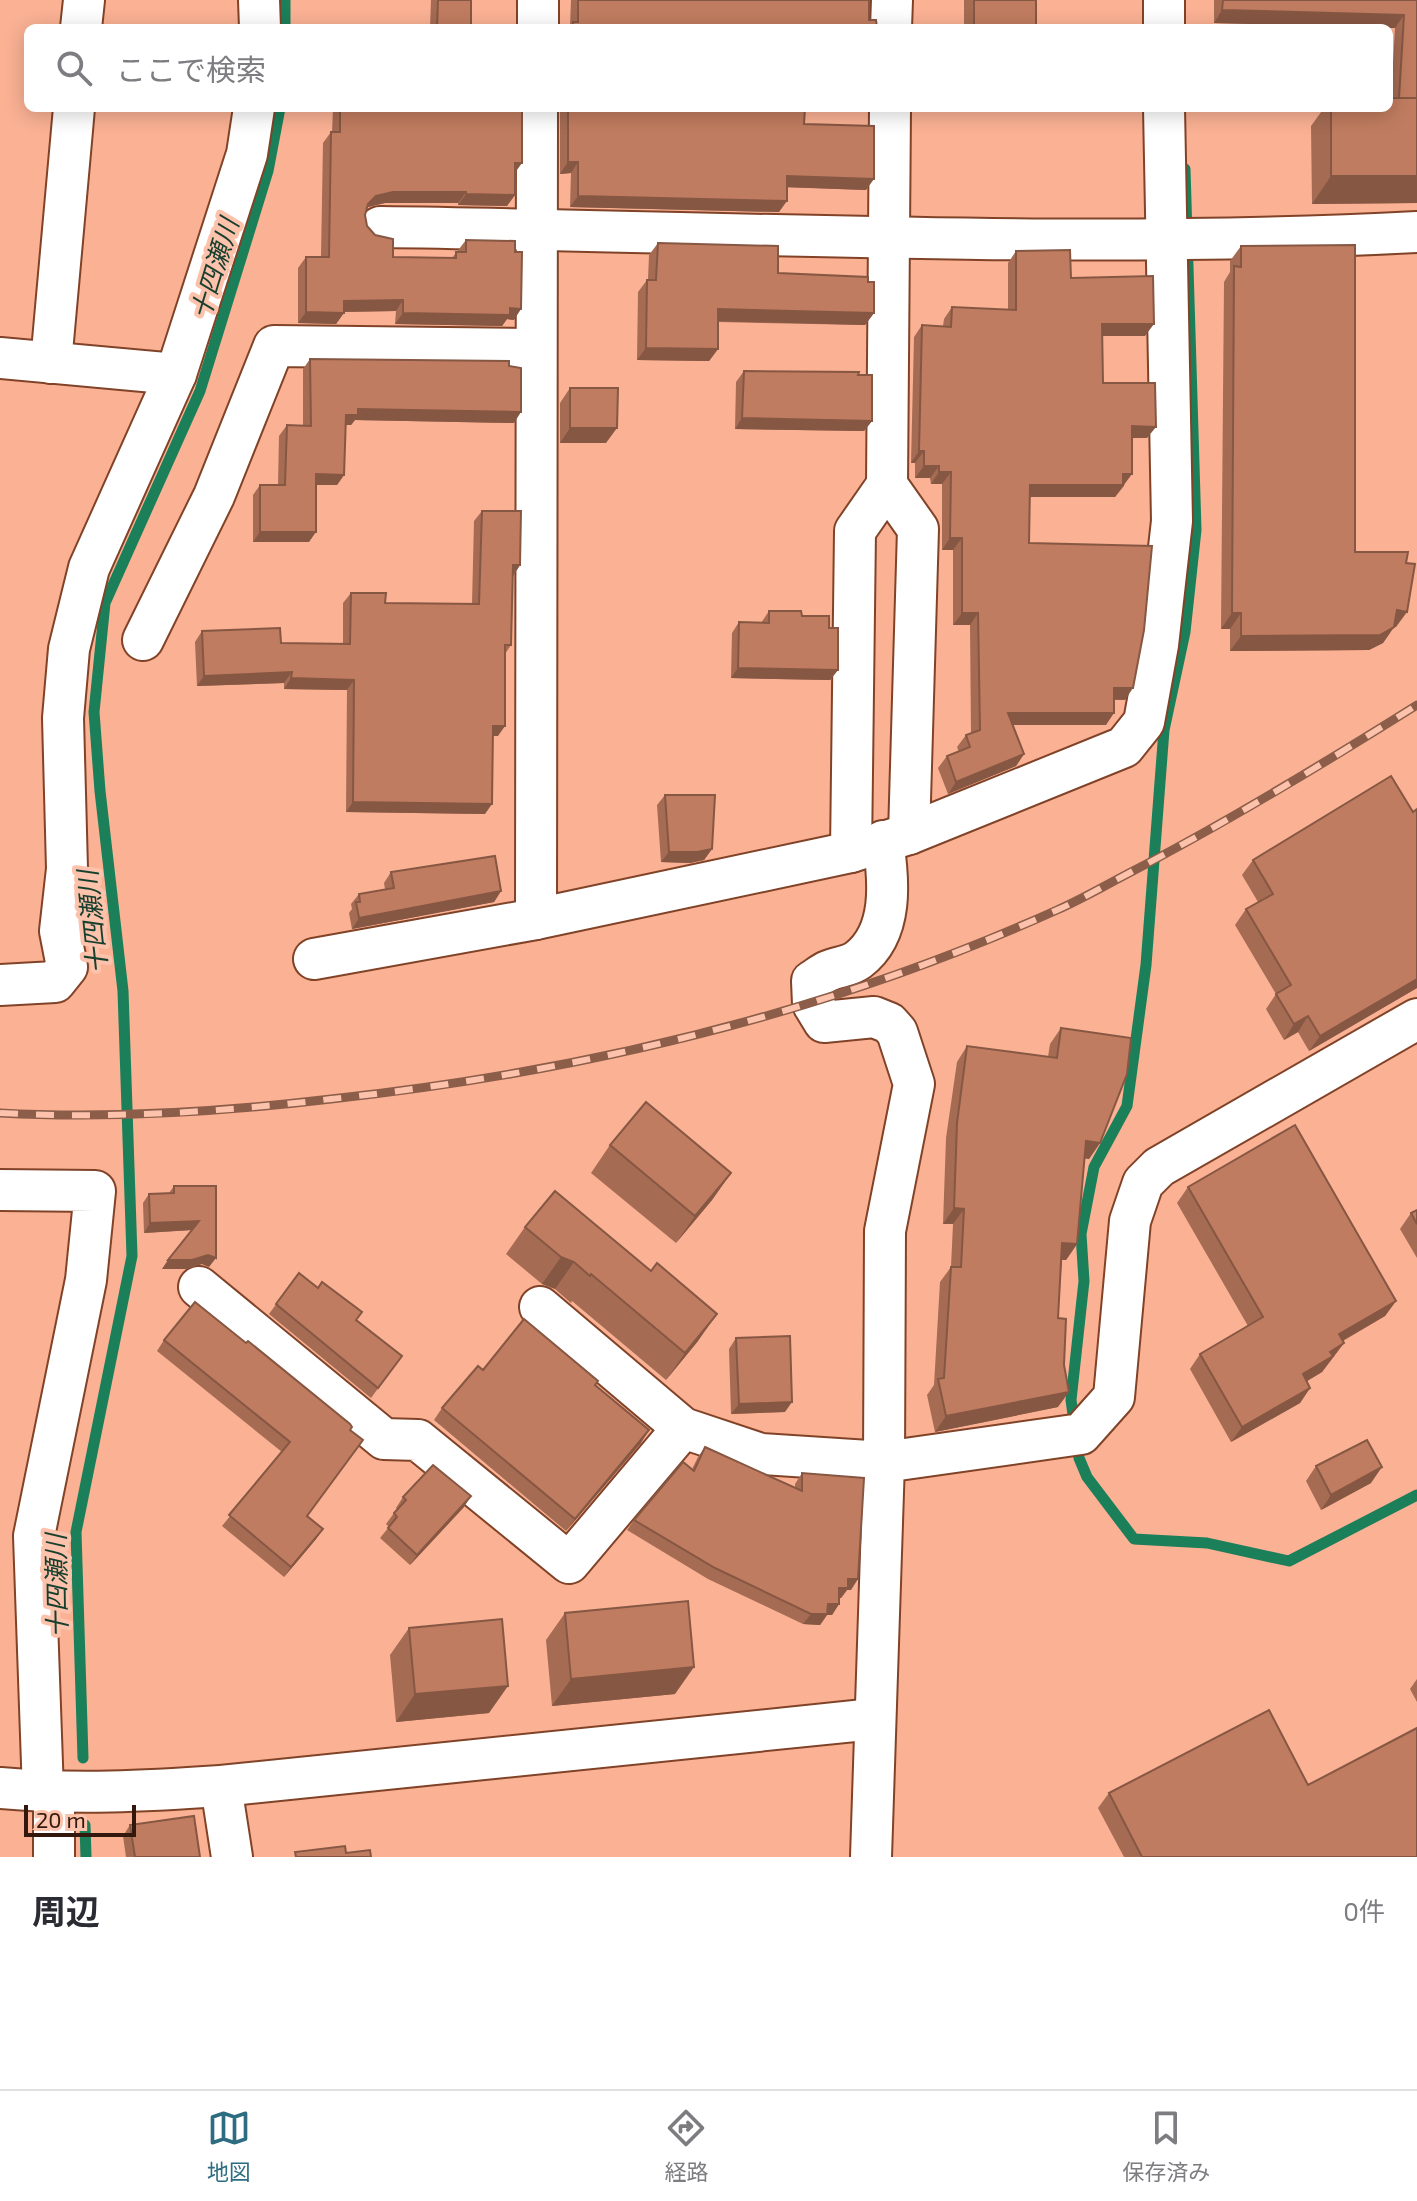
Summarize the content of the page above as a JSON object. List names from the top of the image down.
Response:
{
  "water": ["十四瀬川"],
  "scale_bar": "20 m",
  "page": {
    "search": "ここで検索",
    "scale": "20 m",
    "heading": ["周辺", "0件"],
    "nav": ["地図", "経路", "保存済み"]
  }
}
